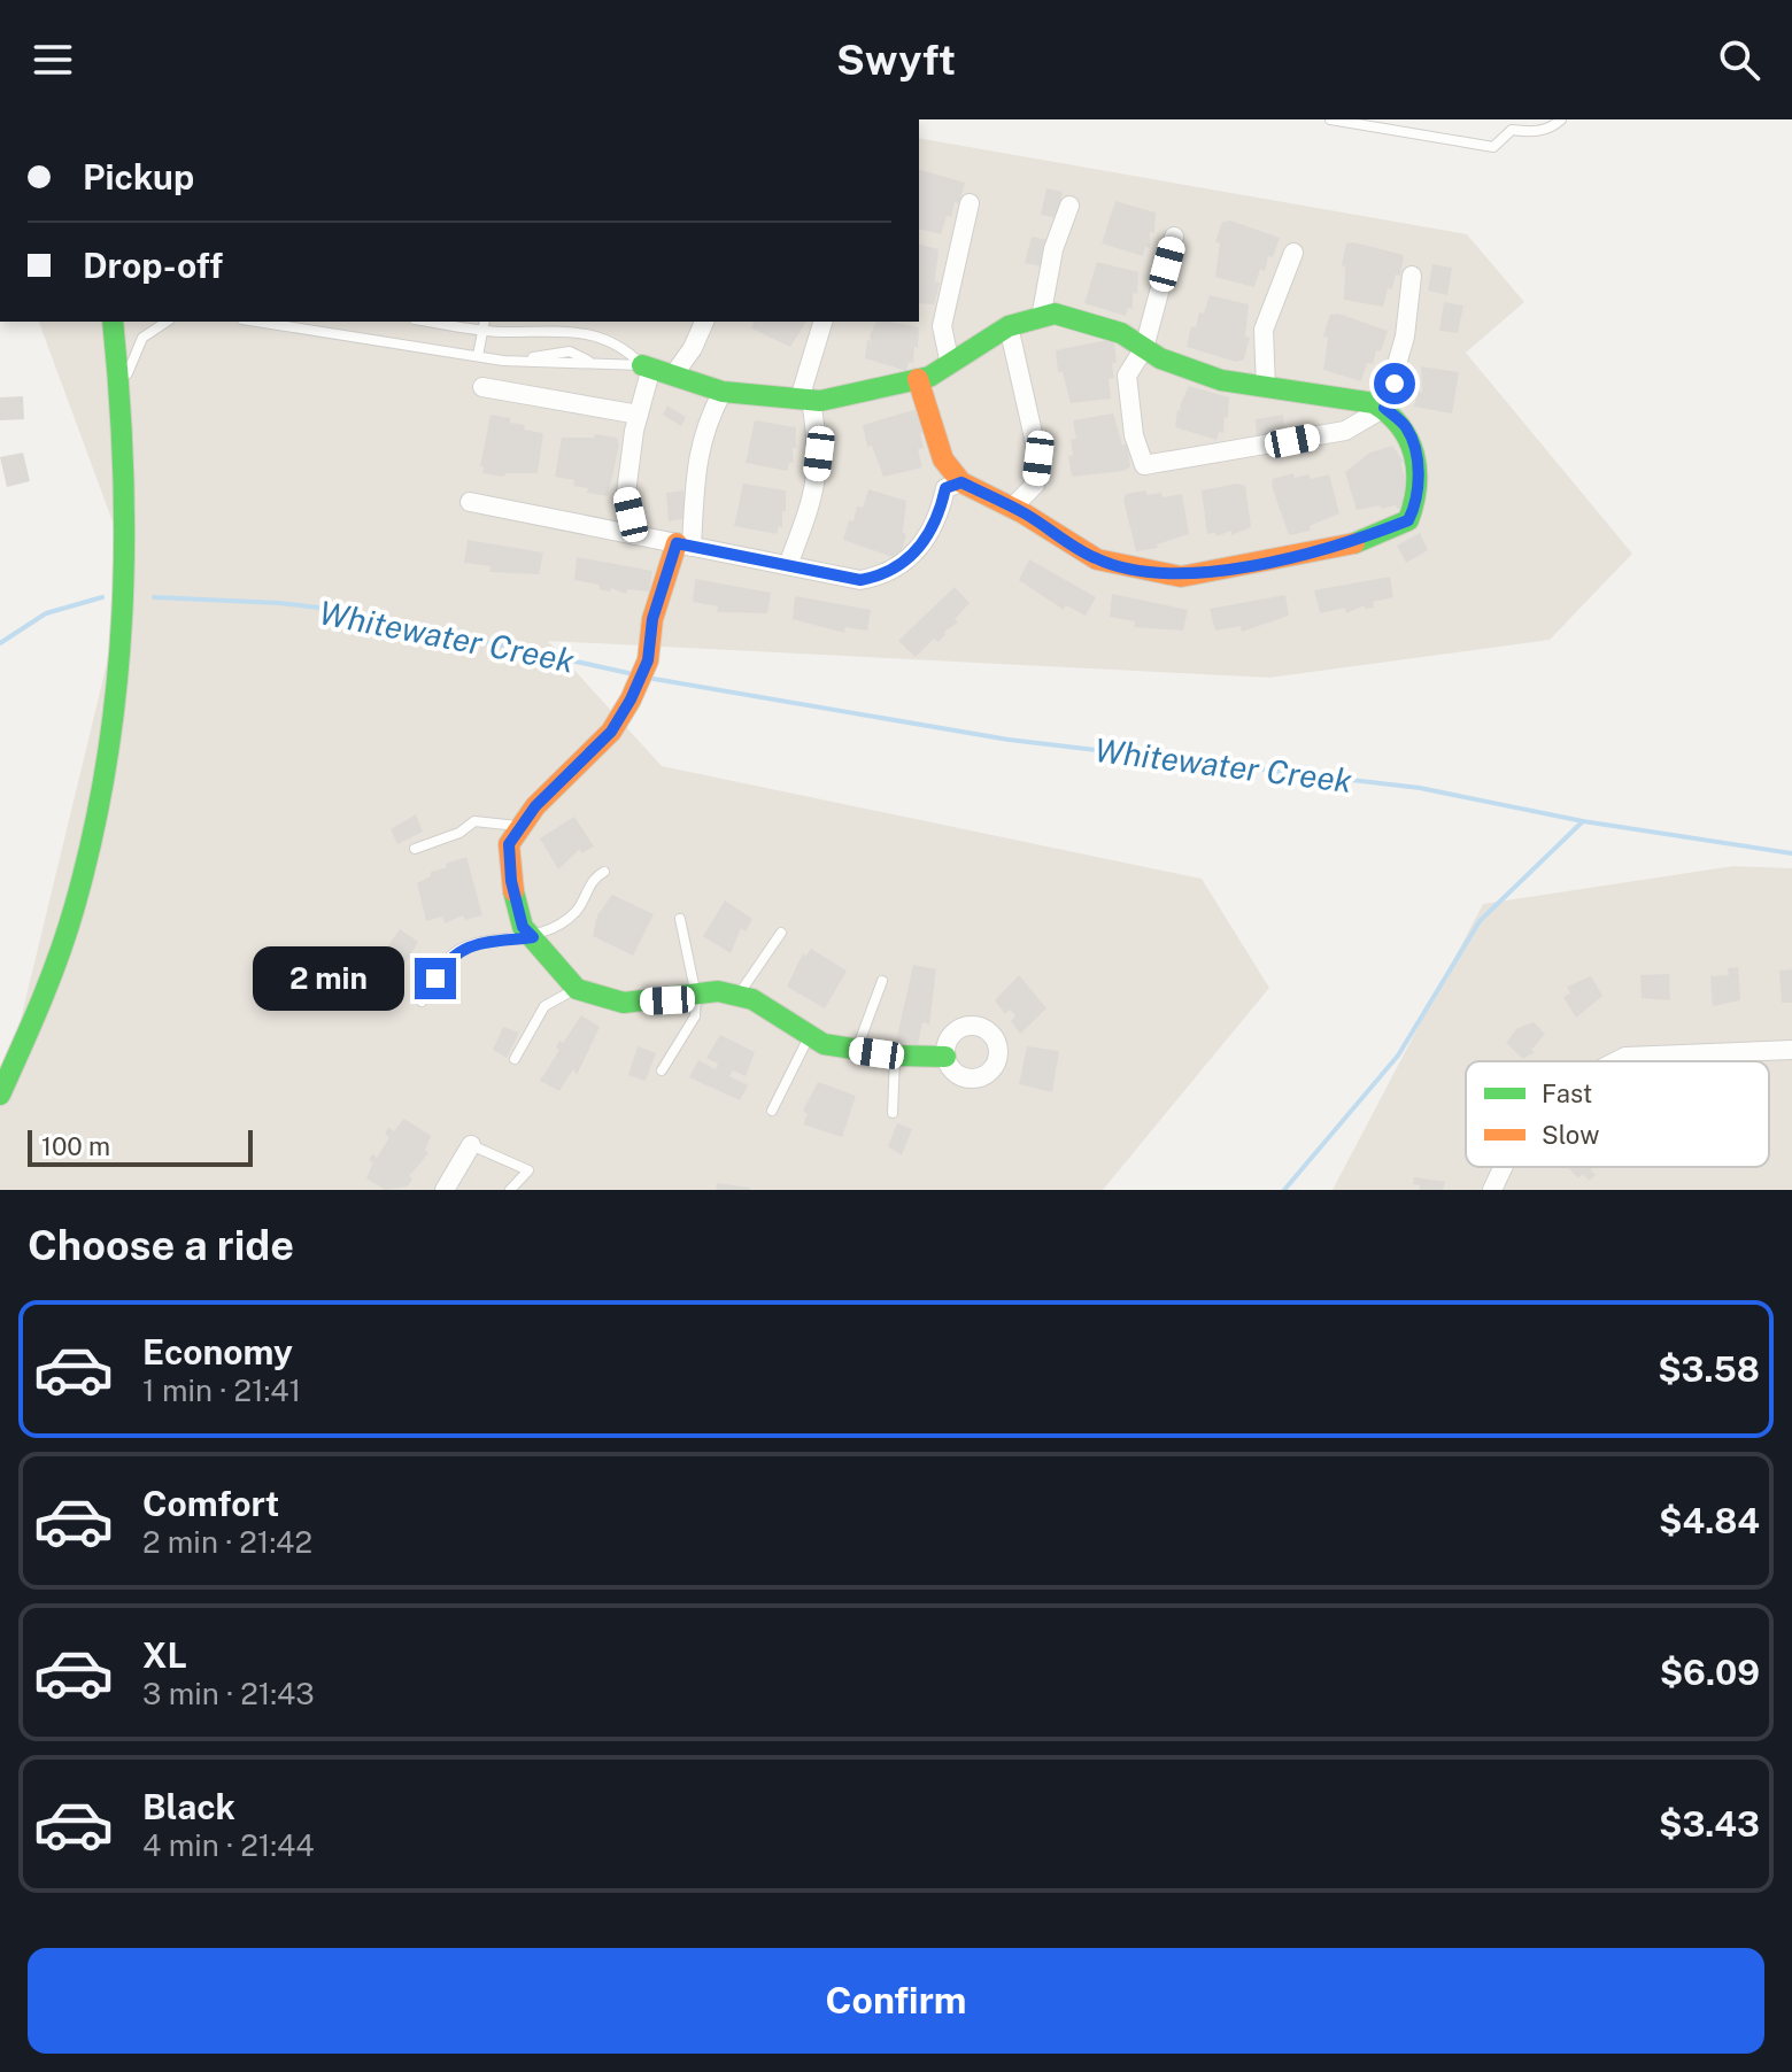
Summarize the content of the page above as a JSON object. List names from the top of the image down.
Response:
{
  "water": ["Whitewater Creek"],
  "legend": ["Fast", "Slow"],
  "scale_bar": "100 m",
  "page": {
    "header": "Swyft",
    "banner": ["Pickup", "Drop-off"],
    "bubble": "2 min",
    "scale": "100 m",
    "heading": "Choose a ride",
    "list": [
      {
        "name": "Economy",
        "note": "1 min · 21:41",
        "value": "$3.58"
      },
      {
        "name": "Comfort",
        "note": "2 min · 21:42",
        "value": "$4.84"
      },
      {
        "name": "XL",
        "note": "3 min · 21:43",
        "value": "$6.09"
      },
      {
        "name": "Black",
        "note": "4 min · 21:44",
        "value": "$3.43"
      }
    ],
    "buttons": "Confirm"
  }
}
